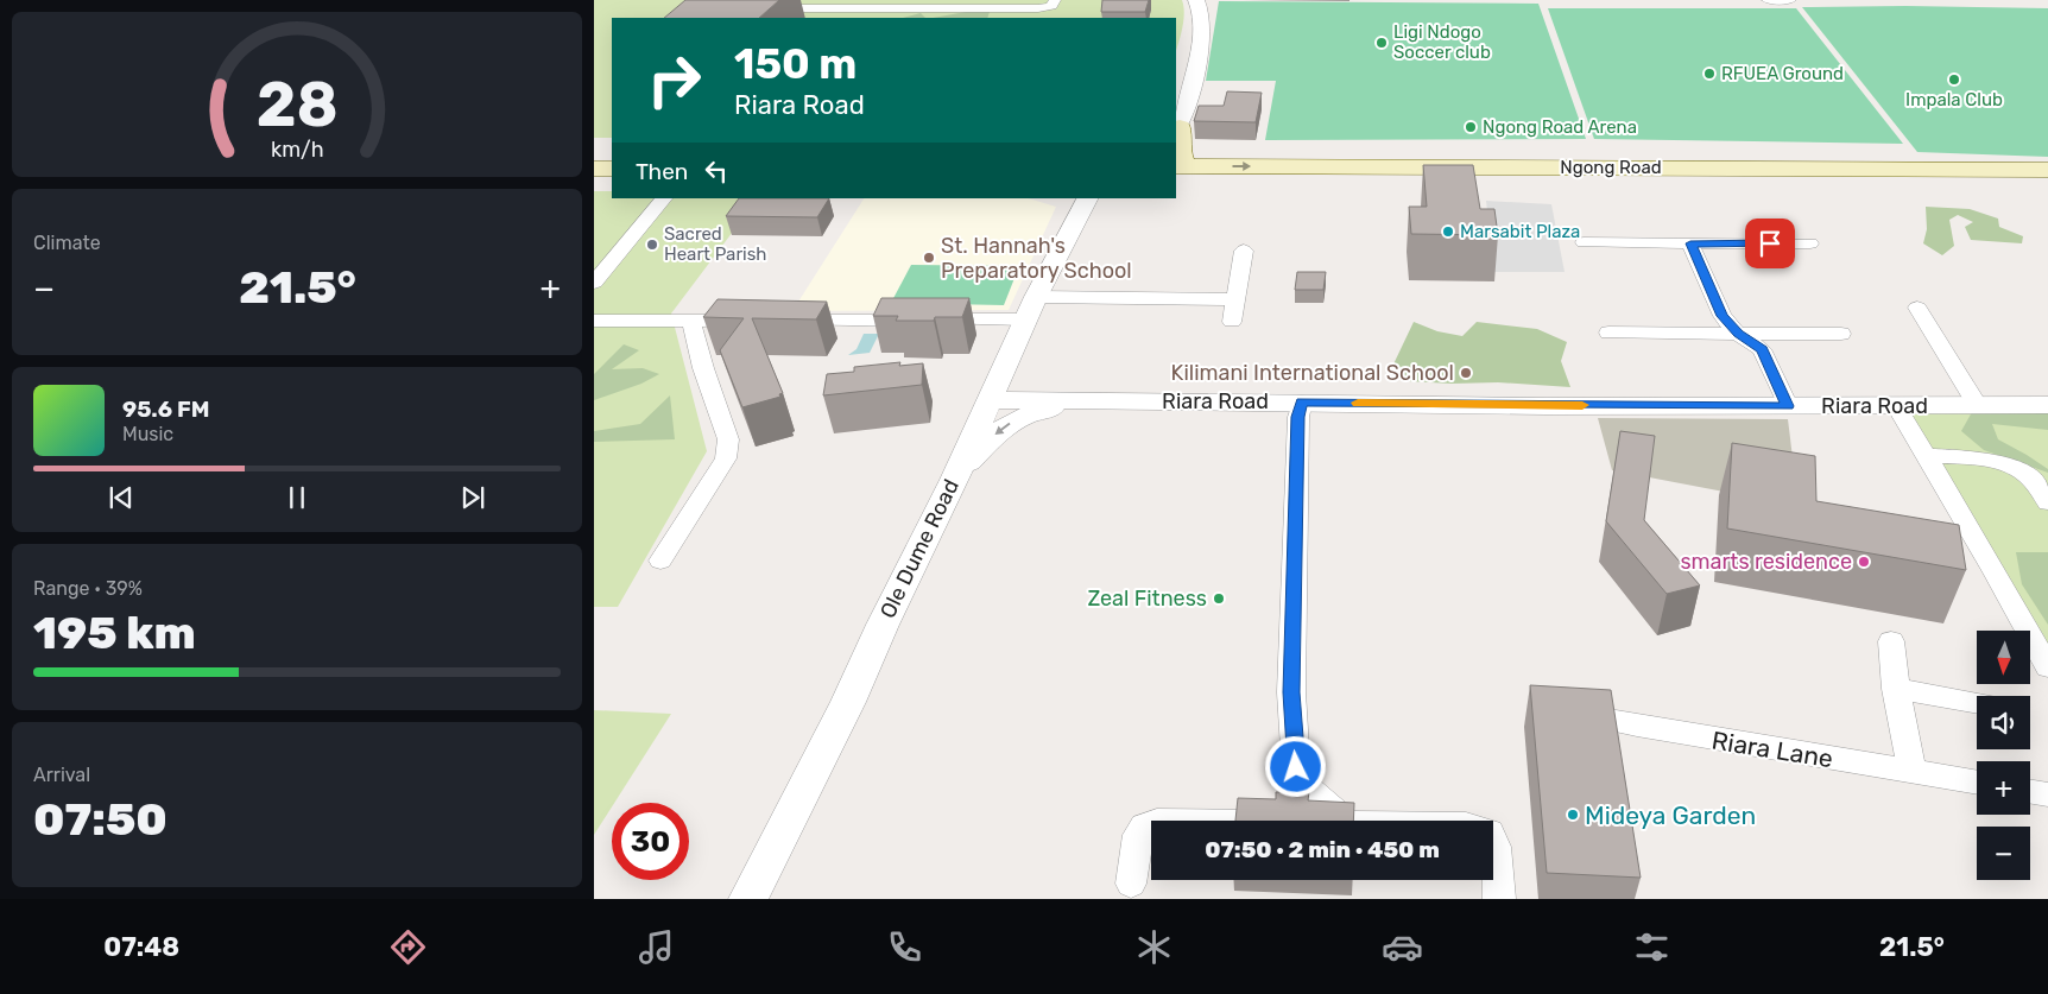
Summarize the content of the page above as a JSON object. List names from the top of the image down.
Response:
{
  "streets": {
    "main road": ["Ngong Road"],
    "street": ["Riara Road", "Ole Dume Road", "Riara Lane"]
  },
  "crossings": [
    ["Riara Road", "Ole Dume Road"]
  ],
  "places": [
    "Ligi Ndogo Soccer club",
    "RFUEA Ground",
    "Impala Club",
    "Ngong Road Arena",
    "Marsabit Plaza",
    "Sacred Heart Parish",
    "St. Hannah's Preparatory School",
    "Kilimani International School",
    "smarts residence",
    "Zeal Fitness",
    "Mideya Garden"
  ],
  "north": "bottom",
  "page": {
    "turn": ["150 m", "Riara Road"],
    "then": "Then",
    "tile": [
      "Climate",
      ["Range · 39%", "195 km"],
      ["Arrival", "07:50"]
    ],
    "heat": ["−", "21.5°", "+"],
    "song": ["95.6 FM", "Music"],
    "map_buttons": ["+", "−"],
    "limit": "30",
    "trip": "07:50 · 2 min · 450 m",
    "tabs": ["07:48", "21.5°"],
    "gauge": ["28", "km/h"]
  }
}
